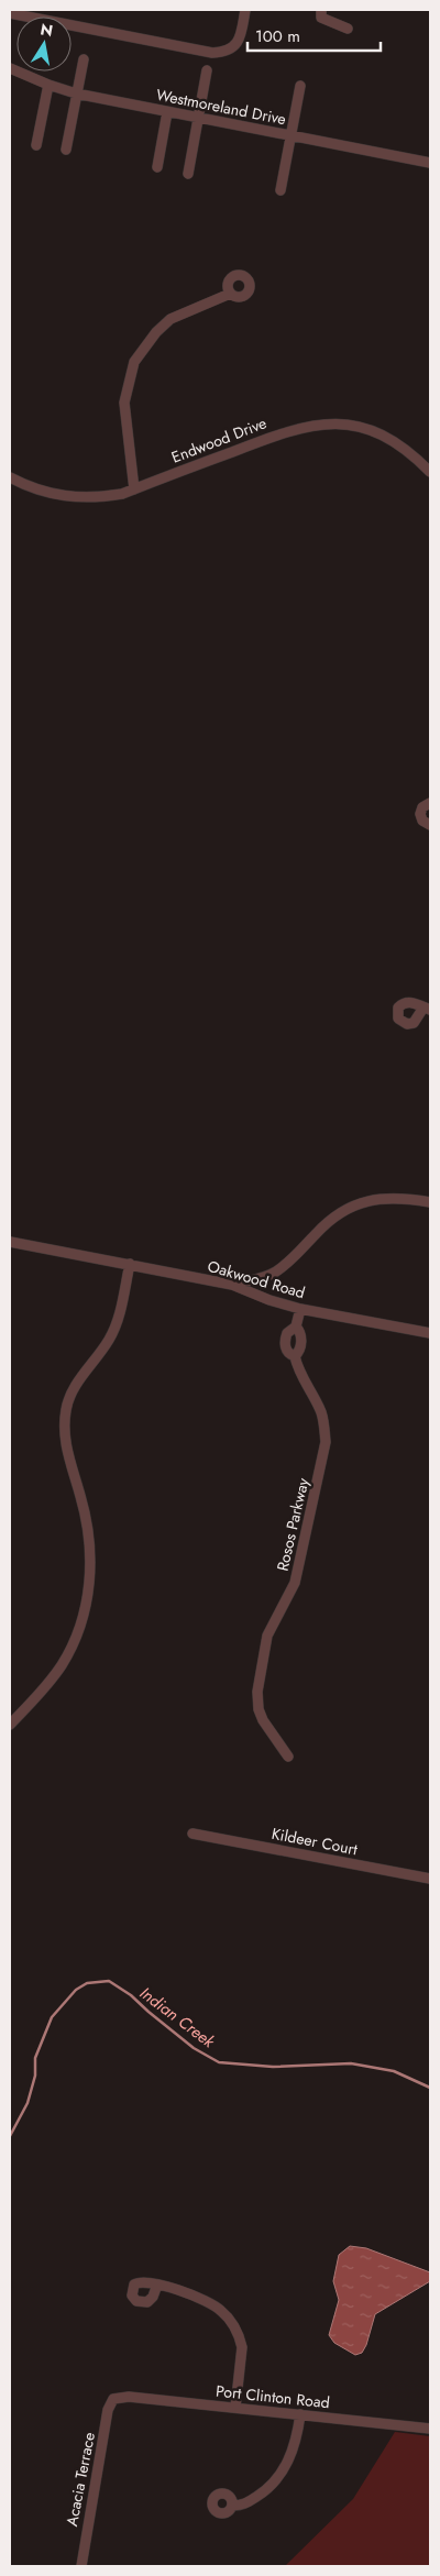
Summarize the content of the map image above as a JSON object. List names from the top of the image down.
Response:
{
  "streets": {
    "street": [
      "Westmoreland Drive",
      "Endwood Drive",
      "Oakwood Road",
      "Rosos Parkway",
      "Kildeer Court",
      "Port Clinton Road",
      "Acacia Terrace"
    ]
  },
  "crossings": [
    ["Oakwood Road", "Rosos Parkway"],
    ["Port Clinton Road", "Acacia Terrace"]
  ],
  "water": ["Indian Creek"],
  "scale_bar": "100 m",
  "north": "top"
}
